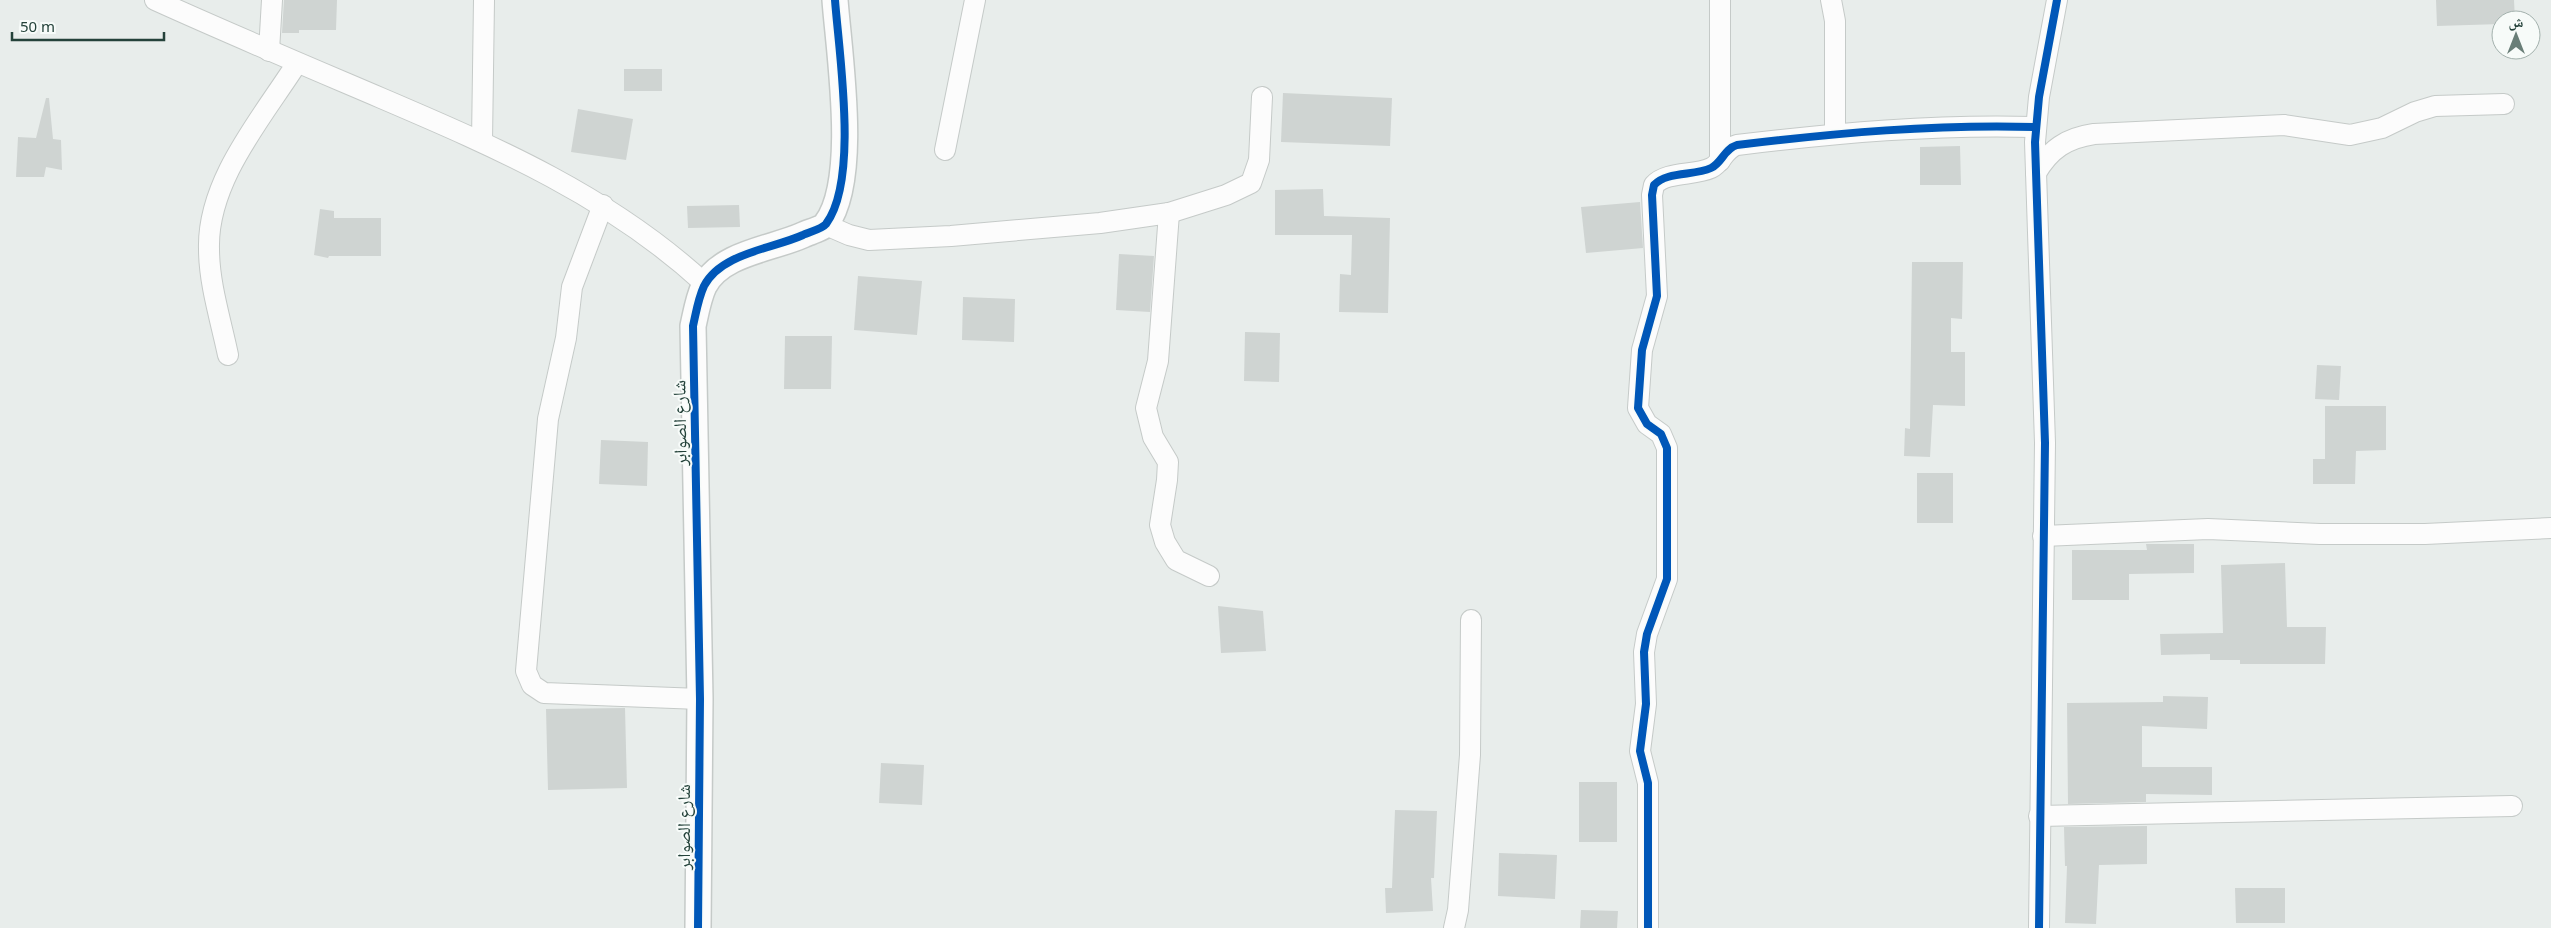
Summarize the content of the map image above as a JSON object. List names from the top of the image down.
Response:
{
  "streets": {
    "street": ["شارع الصوابر"]
  },
  "scale_bar": "50 m",
  "north": "top"
}
